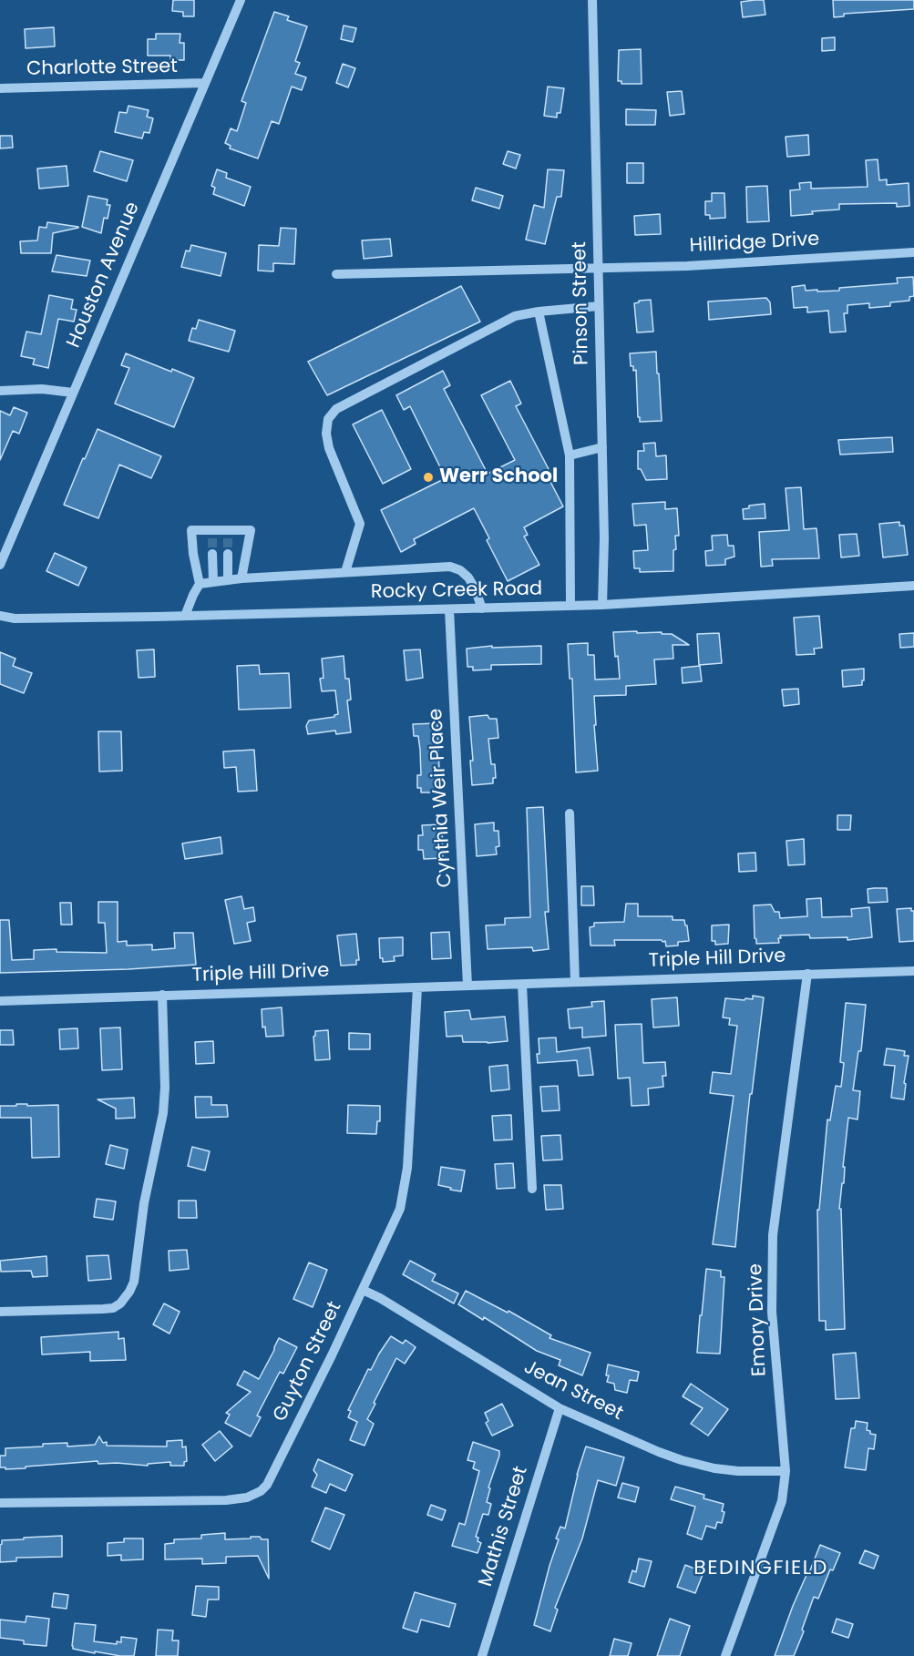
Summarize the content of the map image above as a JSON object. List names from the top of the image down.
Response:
{
  "streets": {
    "street": [
      "Charlotte Street",
      "Hillridge Drive",
      "Houston Avenue",
      "Pinson Street",
      "Rocky Creek Road",
      "Cynthia Weir Place",
      "Triple Hill Drive",
      "Emory Drive",
      "Guyton Street",
      "Jean Street",
      "Mathis Street"
    ]
  },
  "crossings": [
    ["Charlotte Street", "Houston Avenue"],
    ["Hillridge Drive", "Pinson Street"],
    ["Pinson Street", "Rocky Creek Road"],
    ["Rocky Creek Road", "Cynthia Weir Place"],
    ["Cynthia Weir Place", "Triple Hill Drive"],
    ["Triple Hill Drive", "Emory Drive"],
    ["Triple Hill Drive", "Guyton Street"],
    ["Emory Drive", "Jean Street"],
    ["Guyton Street", "Jean Street"],
    ["Jean Street", "Mathis Street"]
  ],
  "districts": ["BEDINGFIELD"],
  "places": ["Werr School"]
}
